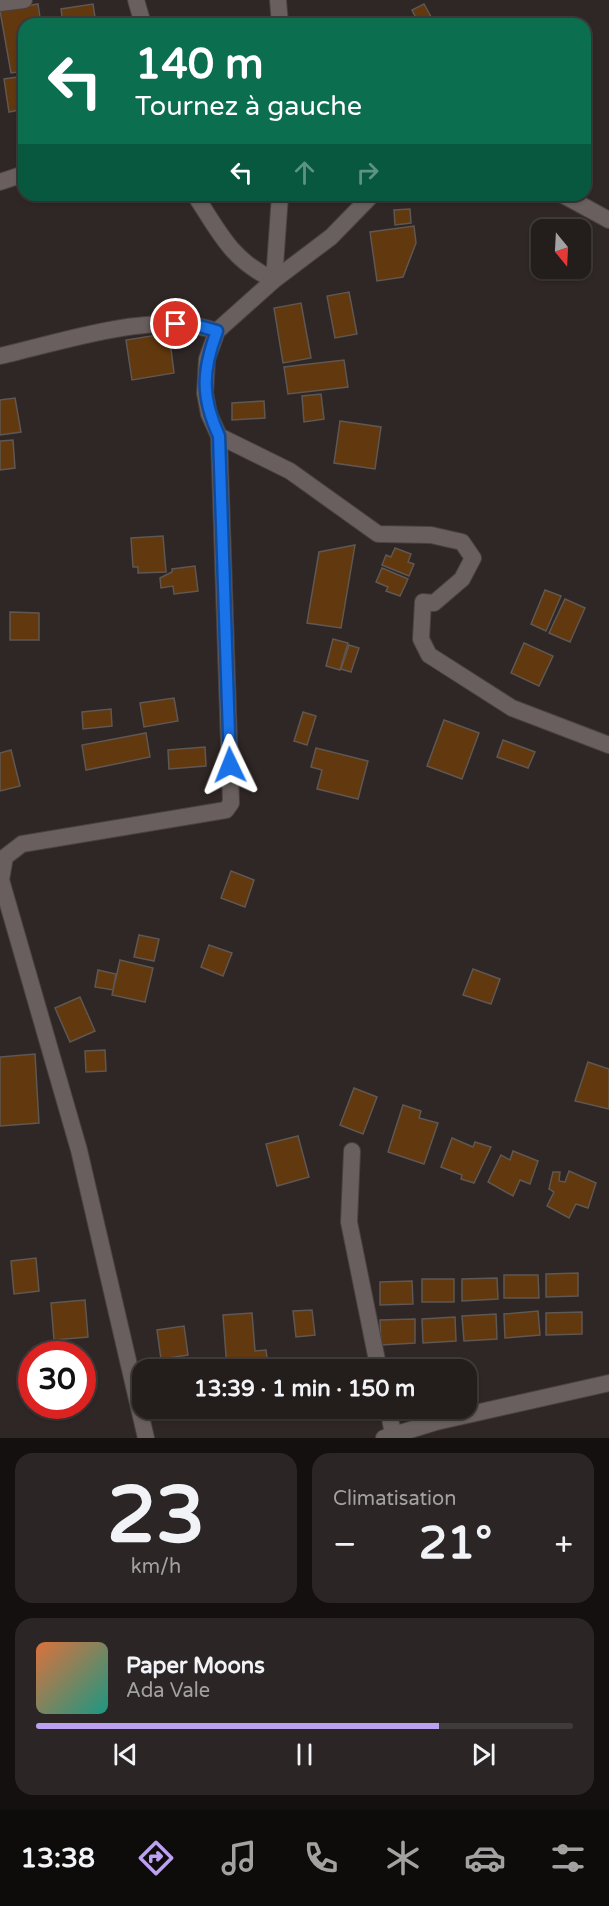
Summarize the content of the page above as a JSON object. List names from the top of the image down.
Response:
{
  "north": "bottom",
  "page": {
    "turn": ["140 m", "Tournez à gauche"],
    "limit": "30",
    "trip": "13:39 · 1 min · 150 m",
    "tile": [
      ["23", "km/h"],
      "Climatisation"
    ],
    "heat": ["−", "21°", "+"],
    "song": ["Paper Moons", "Ada Vale"],
    "tabs": "13:38"
  }
}
